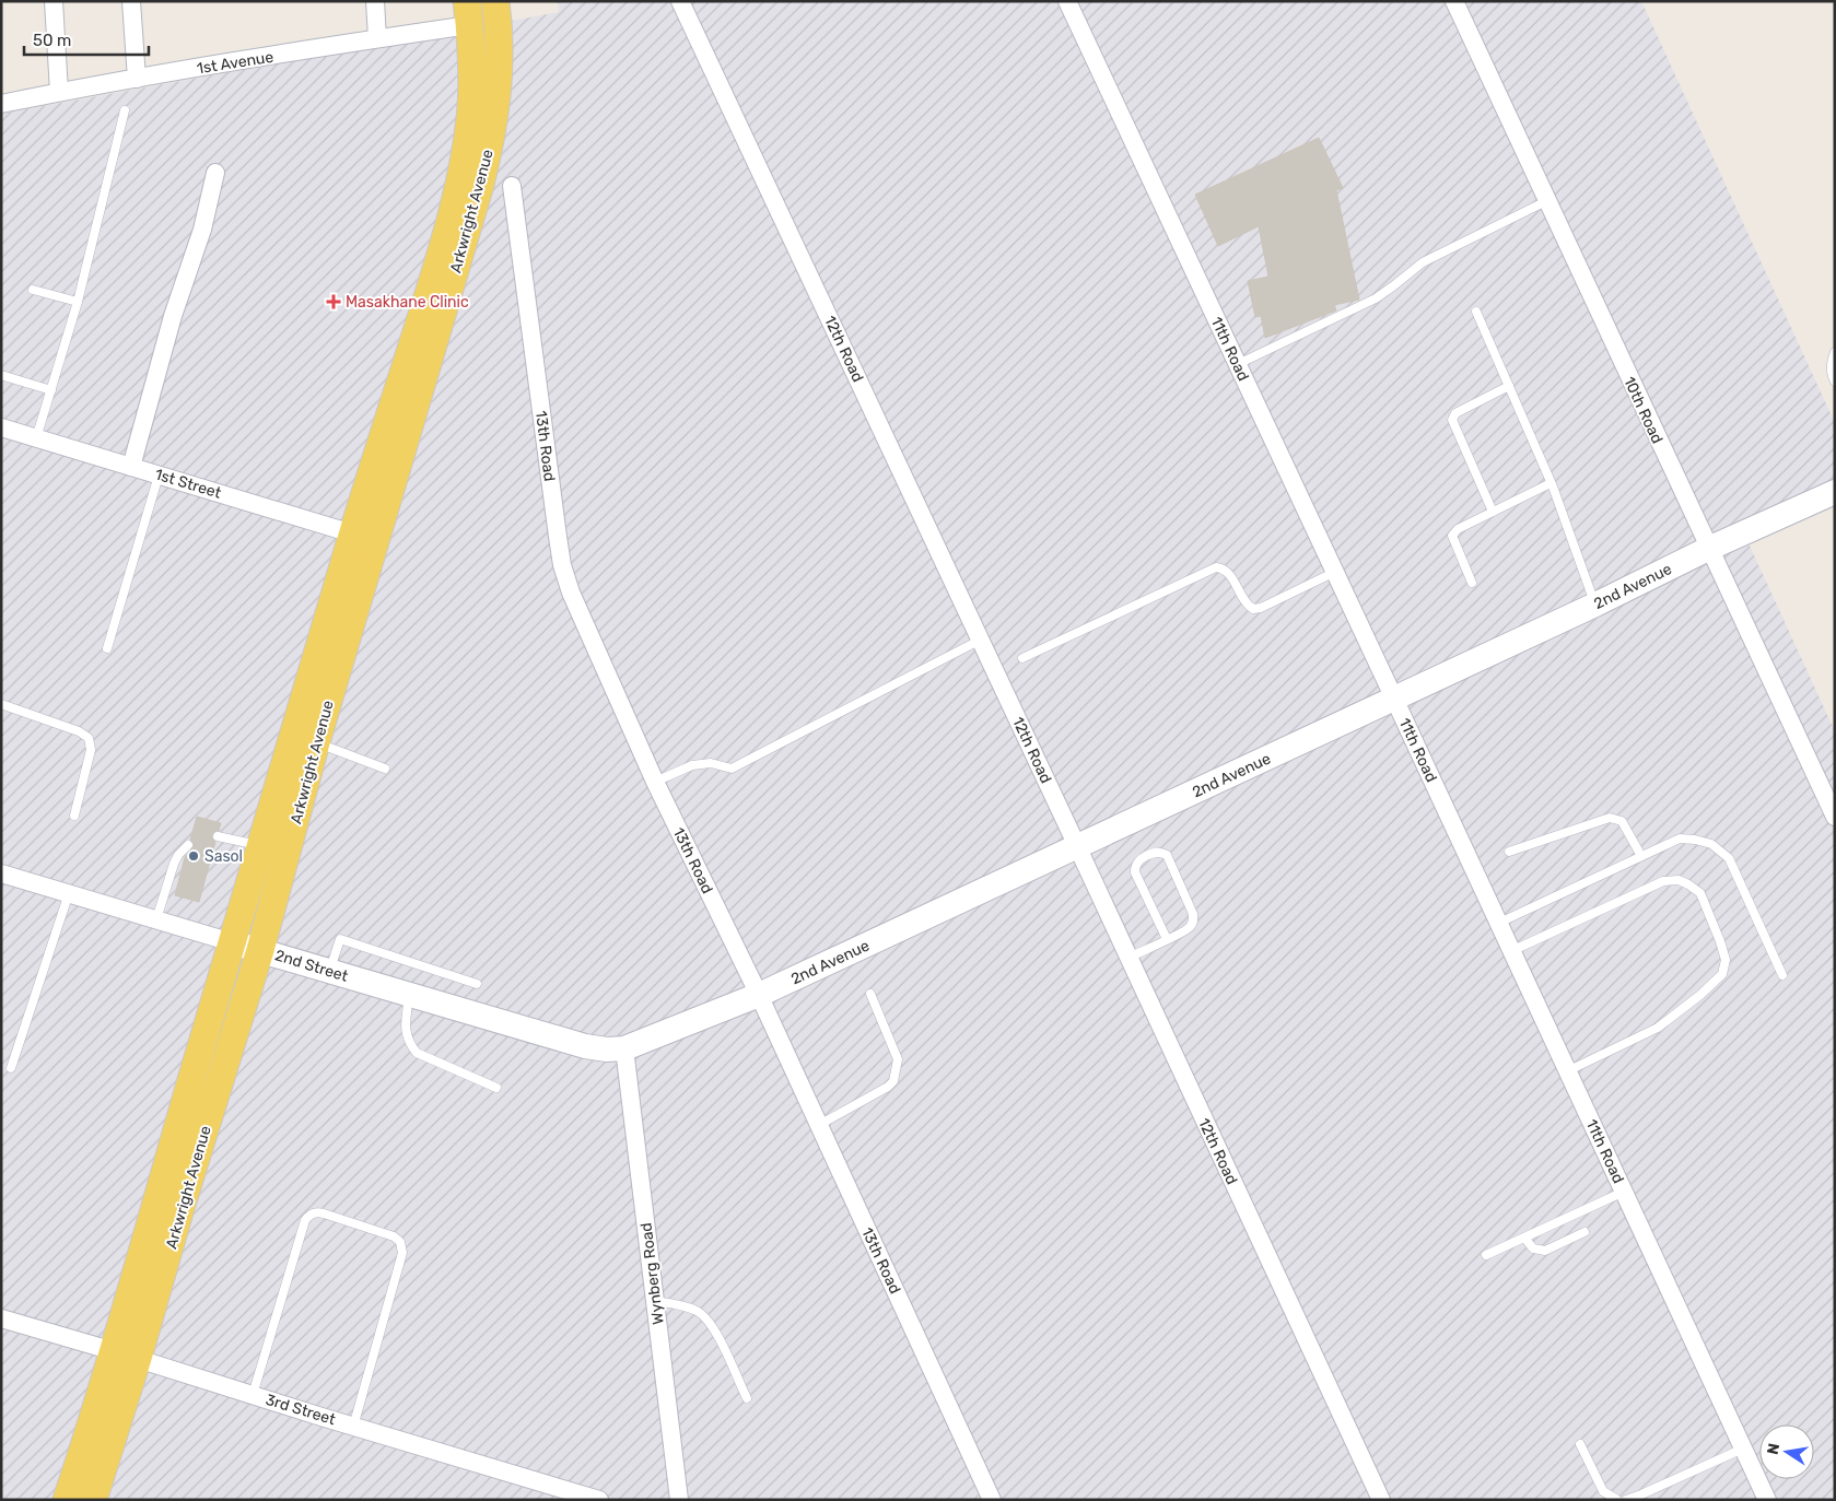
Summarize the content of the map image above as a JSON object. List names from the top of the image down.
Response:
{
  "streets": {
    "main road": ["Arkwright Avenue"],
    "street": [
      "1st Avenue",
      "12th Road",
      "11th Road",
      "10th Road",
      "13th Road",
      "1st Street",
      "2nd Avenue",
      "2nd Street",
      "Wynberg Road",
      "3rd Street"
    ]
  },
  "crossings": [
    ["1st Avenue", "Arkwright Avenue"],
    ["Arkwright Avenue", "1st Street"],
    ["Arkwright Avenue", "2nd Street"],
    ["Arkwright Avenue", "3rd Street"],
    ["12th Road", "2nd Avenue"],
    ["11th Road", "2nd Avenue"],
    ["10th Road", "2nd Avenue"],
    ["13th Road", "2nd Avenue"],
    ["2nd Avenue", "2nd Street"],
    ["2nd Avenue", "Wynberg Road"],
    ["2nd Street", "Wynberg Road"]
  ],
  "places": {
    "health": ["Masakhane Clinic"],
    "other": ["Sasol"]
  },
  "scale_bar": "50 m",
  "north": "left"
}
